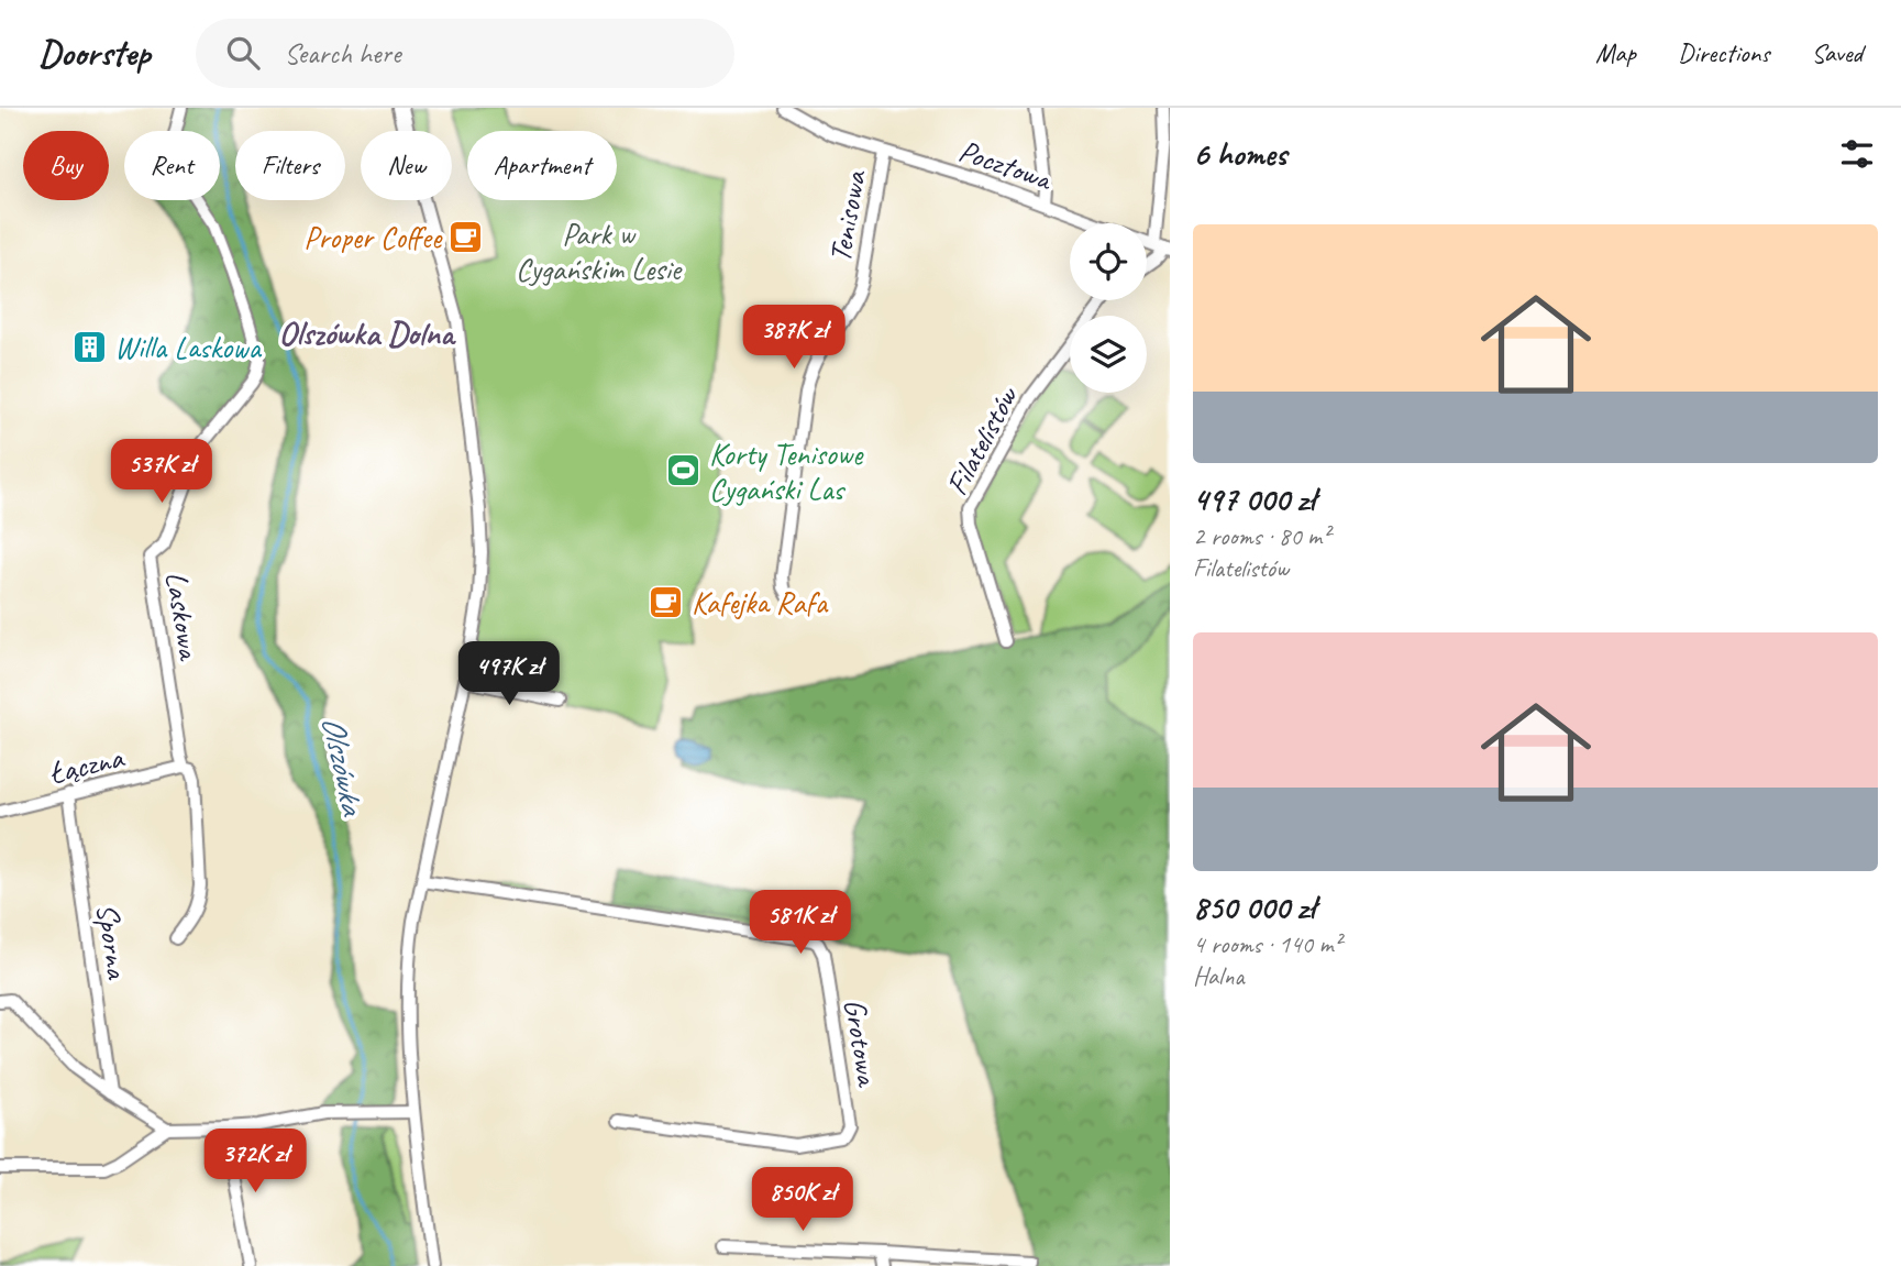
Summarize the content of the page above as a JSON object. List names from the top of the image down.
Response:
{
  "streets": {
    "street": [
      "Pocztowa",
      "Tenisowa",
      "Filatelistów",
      "Laskowa",
      "Łączna",
      "Sporna",
      "Grotowa"
    ]
  },
  "crossings": [
    ["Pocztowa", "Tenisowa"],
    ["Laskowa", "Łączna"],
    ["Łączna", "Sporna"]
  ],
  "districts": ["Olszówka Dolna"],
  "water": ["Olszówka"],
  "parks": ["Park w Cygańskim Lesie"],
  "places": {
    "cafe": ["Proper Coffee", "Kafejka Rafa"],
    "building": ["Willa Laskowa"],
    "sports": ["Korty Tenisowe Cygański Las"]
  },
  "page": {
    "header": "Doorstep",
    "search": "Search here",
    "nav": ["Map", "Directions", "Saved"],
    "heading": "6 homes",
    "chip": [
      "Buy",
      "Rent",
      "Filters",
      "New",
      "Apartment"
    ],
    "list": [
      {
        "name": "497 000 zł",
        "note": "2 rooms · 80 m² · Filatelistów"
      },
      {
        "name": "850 000 zł",
        "note": "4 rooms · 140 m² · Halna"
      }
    ],
    "price": [
      "387K zł",
      "537K zł",
      "497K zł",
      "581K zł",
      "372K zł",
      "850K zł"
    ]
  }
}
